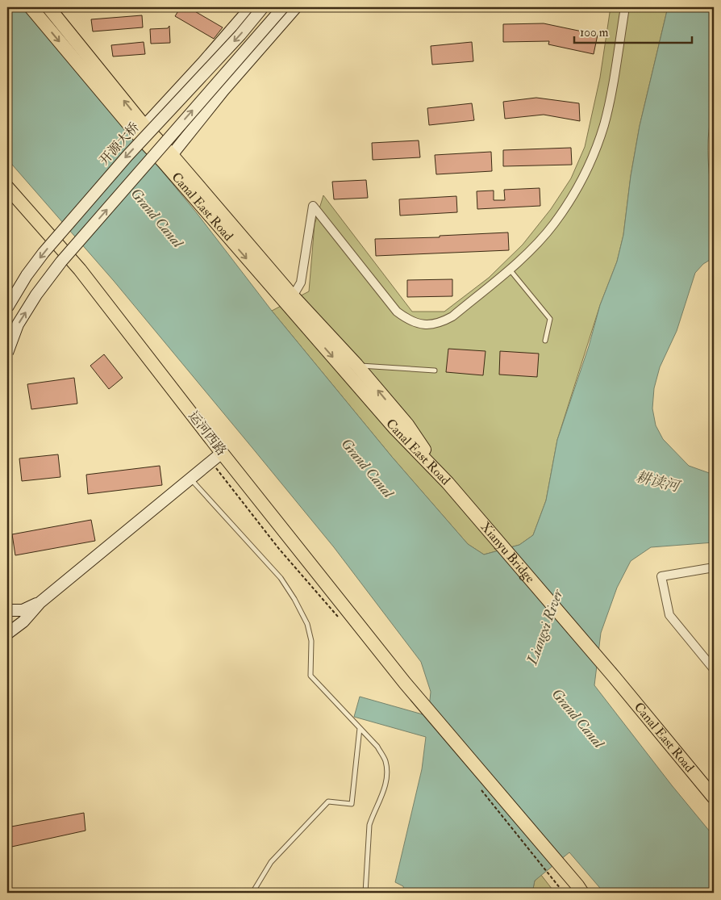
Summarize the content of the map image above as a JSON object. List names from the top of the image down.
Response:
{
  "streets": {
    "main road": [
      "开源大桥",
      "Canal East Road",
      "运河西路",
      "Xianyu Bridge"
    ]
  },
  "crossings": [
    ["Canal East Road", "Xianyu Bridge"]
  ],
  "water": ["Grand Canal", "耕读河", "Liangxi River"],
  "scale_bar": "100 m"
}
